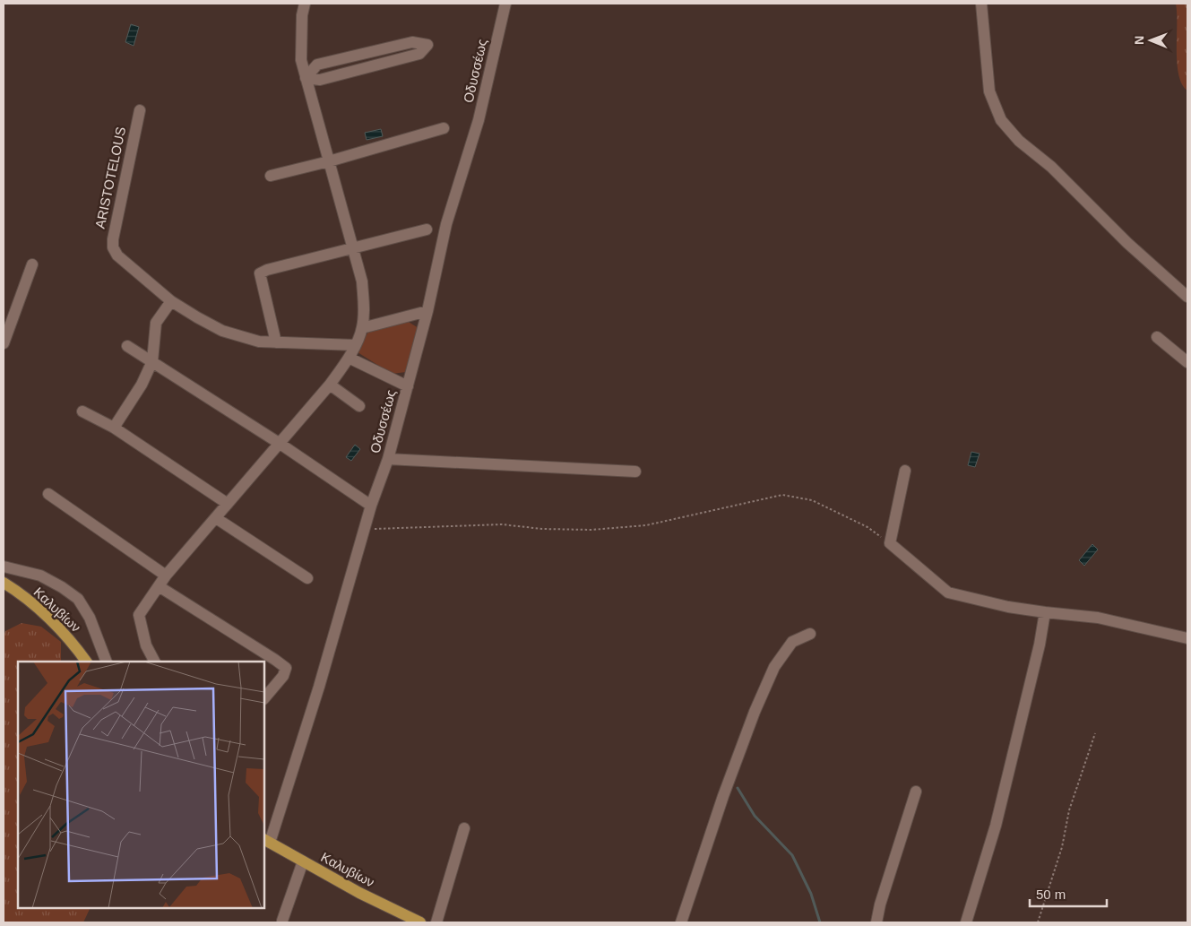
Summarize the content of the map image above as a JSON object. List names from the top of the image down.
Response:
{
  "streets": {
    "main road": ["Καλυβίων"],
    "street": ["Οδυσσέως", "ARISTOTELOUS"]
  },
  "crossings": [
    ["Οδυσσέως", "Καλυβίων"]
  ],
  "scale_bar": "50 m",
  "north": "left"
}
